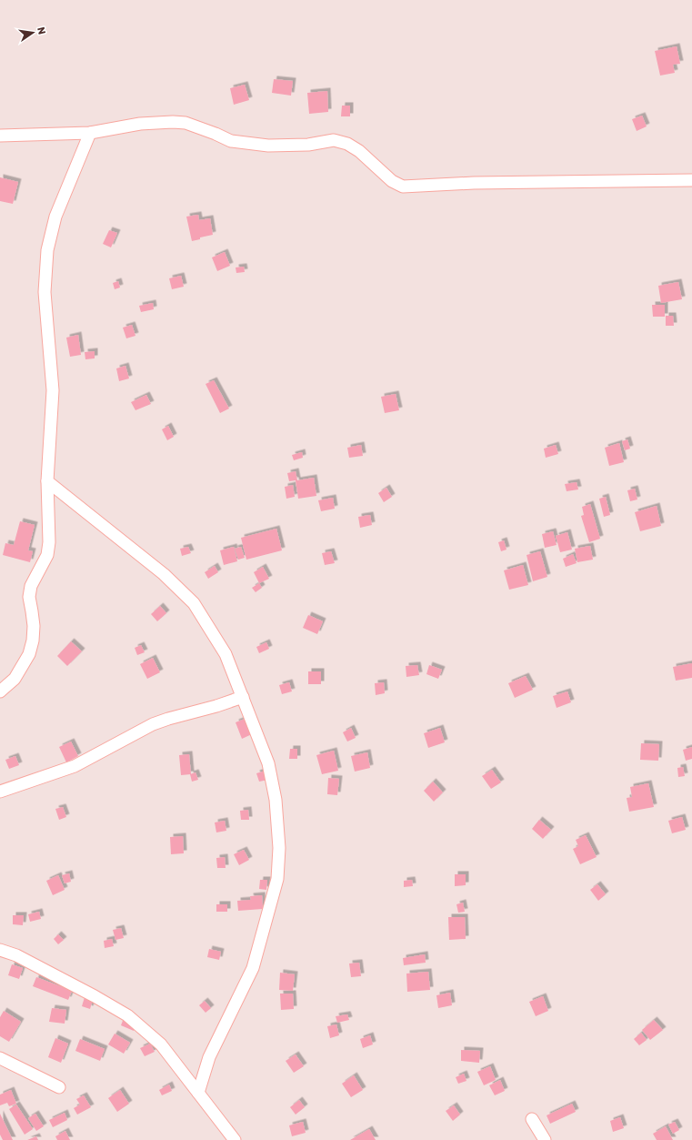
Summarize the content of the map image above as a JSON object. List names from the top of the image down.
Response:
{
  "north": "right"
}
